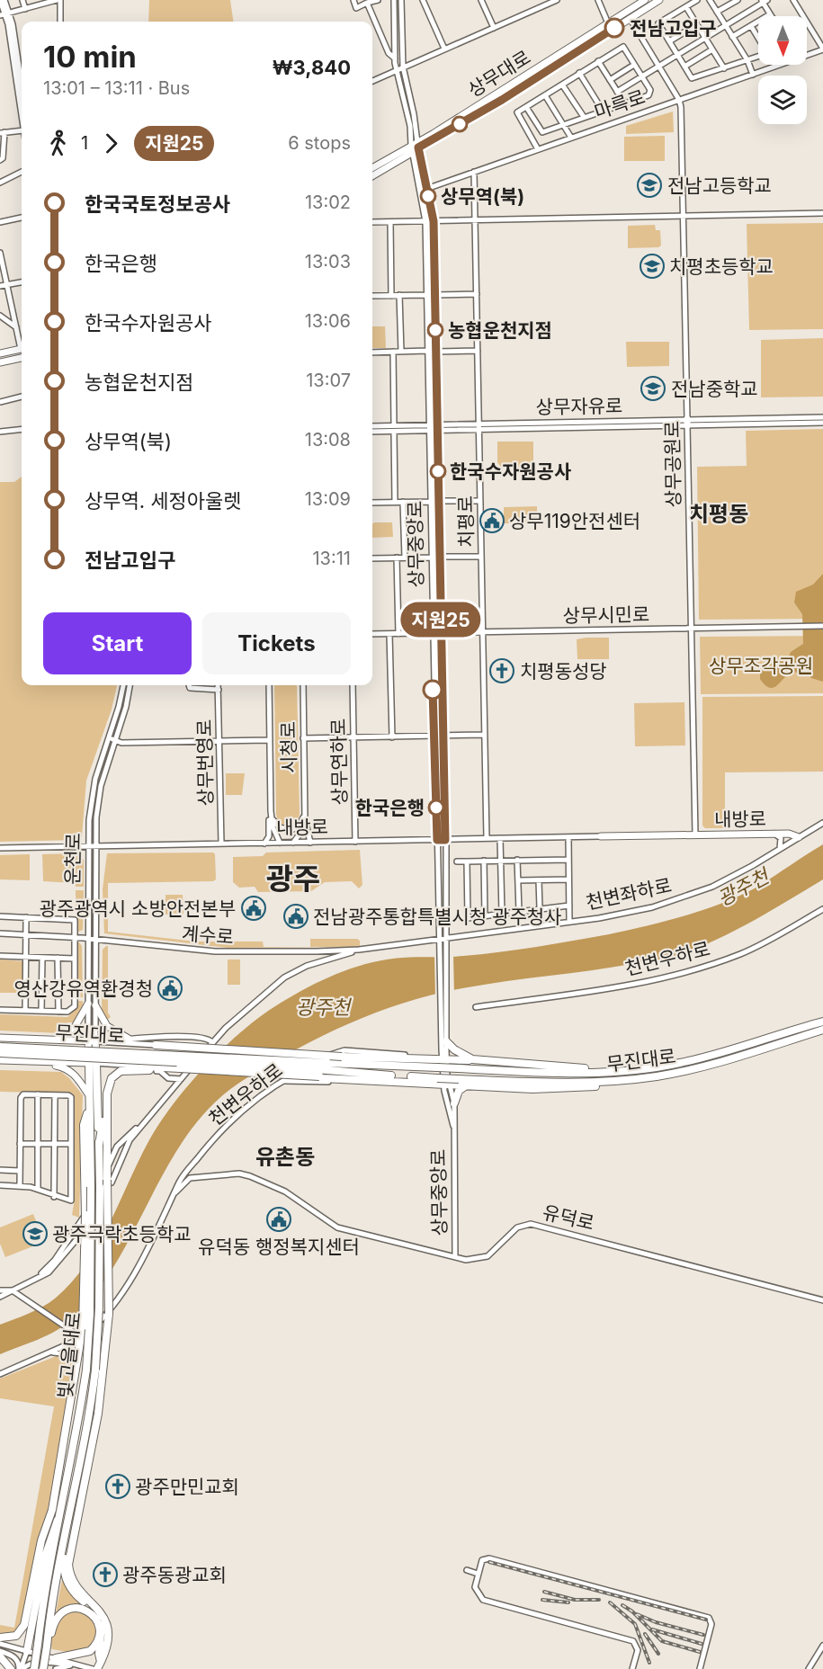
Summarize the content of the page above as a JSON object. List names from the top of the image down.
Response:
{
  "streets": {
    "highway": ["무진대로", "빛고을대로"],
    "main road": ["상무대로", "내방로"],
    "street": [
      "마륵로",
      "상무자유로",
      "상무공원로",
      "치평로",
      "상무중앙로",
      "상무시민로",
      "시청로",
      "상무연하로",
      "상무번영로",
      "운천로",
      "천변좌하로",
      "계수로",
      "천변우하로",
      "유덕로"
    ]
  },
  "crossings": [
    ["상무대로", "상무공원로"],
    ["상무대로", "상무중앙로"],
    ["마륵로", "상무공원로"],
    ["마륵로", "치평로"],
    ["마륵로", "상무중앙로"],
    ["상무자유로", "상무공원로"],
    ["상무자유로", "치평로"],
    ["상무자유로", "상무중앙로"],
    ["상무공원로", "상무시민로"],
    ["상무공원로", "내방로"],
    ["치평로", "상무시민로"],
    ["치평로", "내방로"],
    ["상무중앙로", "상무시민로"],
    ["상무중앙로", "내방로"],
    ["상무중앙로", "천변좌하로"],
    ["상무중앙로", "무진대로"],
    ["상무중앙로", "유덕로"],
    ["시청로", "내방로"],
    ["상무연하로", "내방로"],
    ["상무번영로", "내방로"],
    ["내방로", "운천로"],
    ["내방로", "천변좌하로"],
    ["운천로", "계수로"],
    ["운천로", "무진대로"],
    ["운천로", "빛고을대로"],
    ["천변좌하로", "계수로"],
    ["천변우하로", "유덕로"],
    ["무진대로", "빛고을대로"]
  ],
  "districts": ["치평동", "광주", "유촌동"],
  "water": ["광주천"],
  "parks": ["상무조각공원"],
  "places": {
    "other": [
      "전남고입구",
      "상무역(북)",
      "농협운천지점",
      "한국수자원공사",
      "한국은행"
    ],
    "school or university": [
      "전남고등학교",
      "치평초등학교",
      "전남중학교",
      "광주극락초등학교"
    ],
    "public building": [
      "상무119안전센터",
      "광주광역시 소방안전본부",
      "전남광주통합특별시청 광주청사",
      "영산강유역환경청",
      "유덕동 행정복지센터"
    ],
    "church": ["치평동성당", "광주만민교회", "광주동광교회"]
  },
  "lines": ["bus line 지원25"],
  "north": "bottom",
  "page": {
    "on_map": "지원25",
    "heading": ["10 min", "13:01 – 13:11 · Bus", "₩3,840"],
    "legs": ["1", "지원25", "6 stops"],
    "list": [
      {
        "name": "한국국토정보공사",
        "value": "13:02"
      },
      {
        "name": "한국은행",
        "value": "13:03"
      },
      {
        "name": "한국수자원공사",
        "value": "13:06"
      },
      {
        "name": "농협운천지점",
        "value": "13:07"
      },
      {
        "name": "상무역(북)",
        "value": "13:08"
      },
      {
        "name": "상무역. 세정아울렛",
        "value": "13:09"
      },
      {
        "name": "전남고입구",
        "value": "13:11"
      }
    ],
    "buttons": ["Start", "Tickets"]
  }
}
